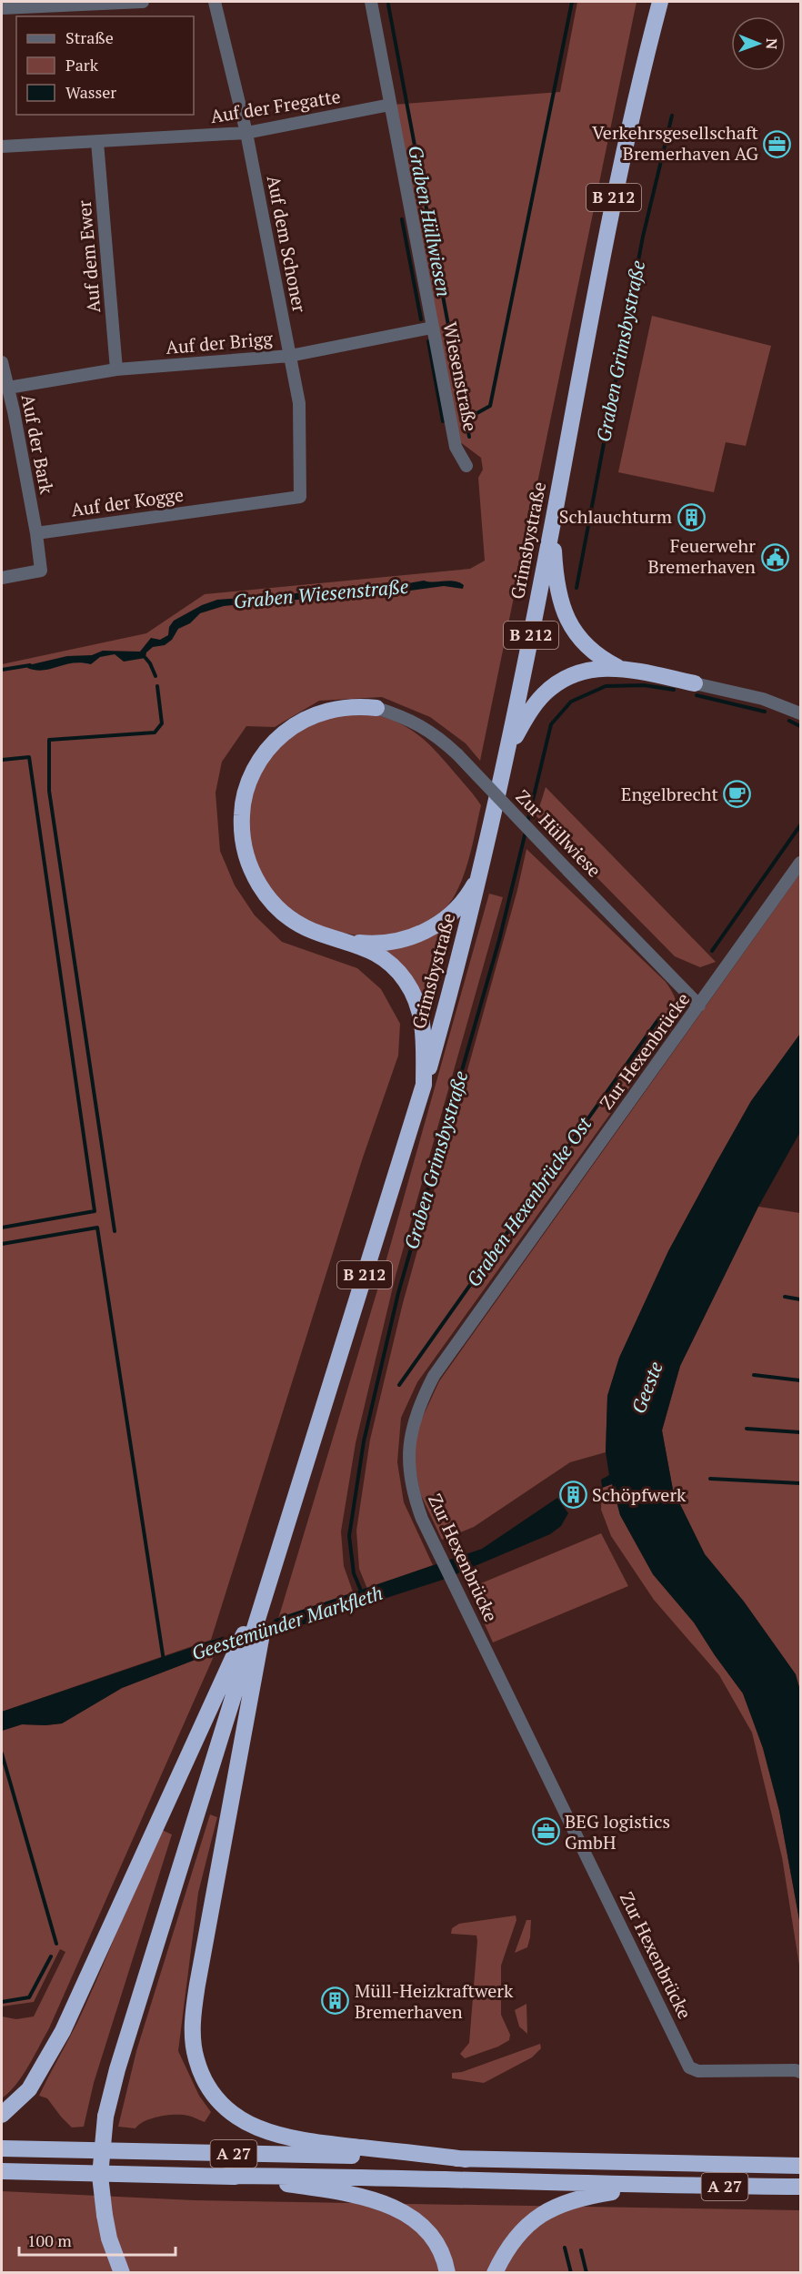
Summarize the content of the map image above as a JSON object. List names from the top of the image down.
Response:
{
  "streets": {
    "highway": ["B 212", "Grimsbystraße", "A 27"],
    "street": [
      "Auf der Fregatte",
      "Auf dem Schoner",
      "Auf dem Ewer",
      "Auf der Brigg",
      "Wiesenstraße",
      "Auf der Bark",
      "Auf der Kogge",
      "Zur Hüllwiese",
      "Zur Hexenbrücke"
    ]
  },
  "crossings": [
    ["Auf der Fregatte", "Auf dem Schoner"],
    ["Auf der Fregatte", "Auf dem Ewer"],
    ["Auf der Fregatte", "Wiesenstraße"],
    ["B 212", "Grimsbystraße"],
    ["Auf dem Schoner", "Auf der Brigg"],
    ["Auf dem Schoner", "Auf der Kogge"],
    ["Auf dem Ewer", "Auf der Brigg"],
    ["Auf der Brigg", "Wiesenstraße"],
    ["Auf der Brigg", "Auf der Bark"],
    ["Auf der Bark", "Auf der Kogge"],
    ["Zur Hüllwiese", "Zur Hexenbrücke"]
  ],
  "water": [
    "Graben Hüllwiesen",
    "Graben Grimsbystraße",
    "Graben Wiesenstraße",
    "Graben Hexenbrücke Ost",
    "Geeste",
    "Geestemünder Markfleth"
  ],
  "places": {
    "office": ["Verkehrsgesellschaft Bremerhaven AG", "BEG logistics GmbH"],
    "building": ["Schlauchturm", "Schöpfwerk", "Müll-Heizkraftwerk Bremerhaven"],
    "public building": ["Feuerwehr Bremerhaven"],
    "cafe": ["Engelbrecht"]
  },
  "legend": ["Straße", "Park", "Wasser"],
  "scale_bar": "100 m",
  "north": "right"
}
